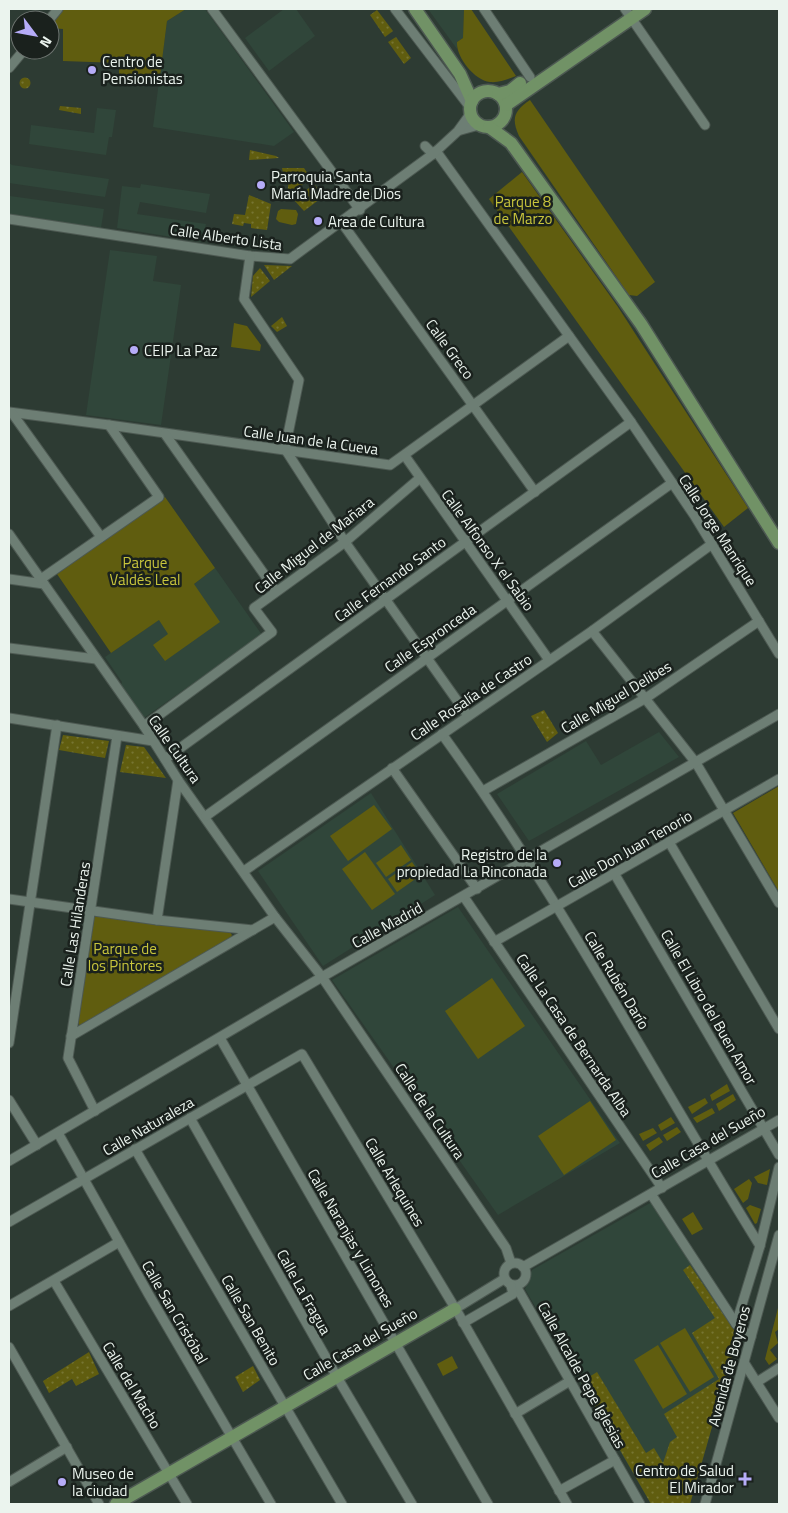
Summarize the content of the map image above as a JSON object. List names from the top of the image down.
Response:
{
  "streets": {
    "main road": ["Calle Casa del Sueño"],
    "street": [
      "Calle Alberto Lista",
      "Calle Greco",
      "Calle Juan de la Cueva",
      "Calle Jorge Manrique",
      "Calle Miguel de Mañara",
      "Calle Alfonso X el Sabio",
      "Calle Fernando Santo",
      "Calle Espronceda",
      "Calle Rosalía de Castro",
      "Calle Miguel Delibes",
      "Calle Cultura",
      "Calle Don Juan Tenorio",
      "Calle Las Hilanderas",
      "Calle Madrid",
      "Calle Rubén Darío",
      "Calle El Libro del Buen Amor",
      "Calle La Casa de Bernarda Alba",
      "Calle de la Cultura",
      "Calle Naturaleza",
      "Calle Arlequines",
      "Calle Naranjas y Limones",
      "Calle La Fragua",
      "Calle San Cristóbal",
      "Calle San Benito",
      "Avenida de Boyeros",
      "Calle Alcalde Pepe Iglesias",
      "Calle del Macho"
    ]
  },
  "crossings": [
    ["Calle Alberto Lista", "Calle Greco"],
    ["Calle Greco", "Calle Juan de la Cueva"],
    ["Calle Greco", "Calle Fernando Santo"],
    ["Calle Juan de la Cueva", "Calle Alfonso X el Sabio"],
    ["Calle Jorge Manrique", "Calle Fernando Santo"],
    ["Calle Jorge Manrique", "Calle Espronceda"],
    ["Calle Jorge Manrique", "Calle Rosalía de Castro"],
    ["Calle Jorge Manrique", "Calle Miguel Delibes"],
    ["Calle Miguel de Mañara", "Calle Alfonso X el Sabio"],
    ["Calle Miguel de Mañara", "Calle Cultura"],
    ["Calle Alfonso X el Sabio", "Calle Fernando Santo"],
    ["Calle Alfonso X el Sabio", "Calle Espronceda"],
    ["Calle Alfonso X el Sabio", "Calle Rosalía de Castro"],
    ["Calle Fernando Santo", "Calle Cultura"],
    ["Calle Espronceda", "Calle Cultura"],
    ["Calle Rosalía de Castro", "Calle Cultura"],
    ["Calle Rosalía de Castro", "Calle Rubén Darío"],
    ["Calle Miguel Delibes", "Calle Rubén Darío"],
    ["Calle Cultura", "Calle Madrid"],
    ["Calle Cultura", "Calle de la Cultura"],
    ["Calle Don Juan Tenorio", "Calle Rubén Darío"],
    ["Calle Don Juan Tenorio", "Calle El Libro del Buen Amor"],
    ["Calle Don Juan Tenorio", "Calle La Casa de Bernarda Alba"],
    ["Calle Las Hilanderas", "Calle Madrid"],
    ["Calle Madrid", "Calle Rubén Darío"],
    ["Calle Madrid", "Calle La Casa de Bernarda Alba"],
    ["Calle Madrid", "Calle de la Cultura"],
    ["Calle Madrid", "Calle Naranjas y Limones"],
    ["Calle Madrid", "Calle San Cristóbal"],
    ["Calle Rubén Darío", "Calle Casa del Sueño"],
    ["Calle El Libro del Buen Amor", "Calle Casa del Sueño"],
    ["Calle La Casa de Bernarda Alba", "Calle Casa del Sueño"],
    ["Calle de la Cultura", "Calle Casa del Sueño"],
    ["Calle de la Cultura", "Calle Alcalde Pepe Iglesias"],
    ["Calle Naturaleza", "Calle Arlequines"],
    ["Calle Naturaleza", "Calle Naranjas y Limones"],
    ["Calle Naturaleza", "Calle La Fragua"],
    ["Calle Naturaleza", "Calle San Cristóbal"],
    ["Calle Naturaleza", "Calle San Benito"],
    ["Calle Casa del Sueño", "Calle Arlequines"],
    ["Calle Casa del Sueño", "Calle Naranjas y Limones"],
    ["Calle Casa del Sueño", "Calle La Fragua"],
    ["Calle Casa del Sueño", "Calle San Cristóbal"],
    ["Calle Casa del Sueño", "Calle San Benito"],
    ["Calle Casa del Sueño", "Calle Alcalde Pepe Iglesias"],
    ["Calle Casa del Sueño", "Calle del Macho"]
  ],
  "parks": ["Parque 8 de Marzo", "Parque Valdés Leal", "Parque de los Pintores"],
  "places": {
    "other": [
      "Centro de Pensionistas",
      "Parroquia Santa María Madre de Dios",
      "Area de Cultura",
      "CEIP La Paz",
      "Registro de la propiedad La Rinconada",
      "Museo de la ciudad"
    ],
    "health": ["Centro de Salud El Mirador"]
  },
  "north": "bottom right"
}
